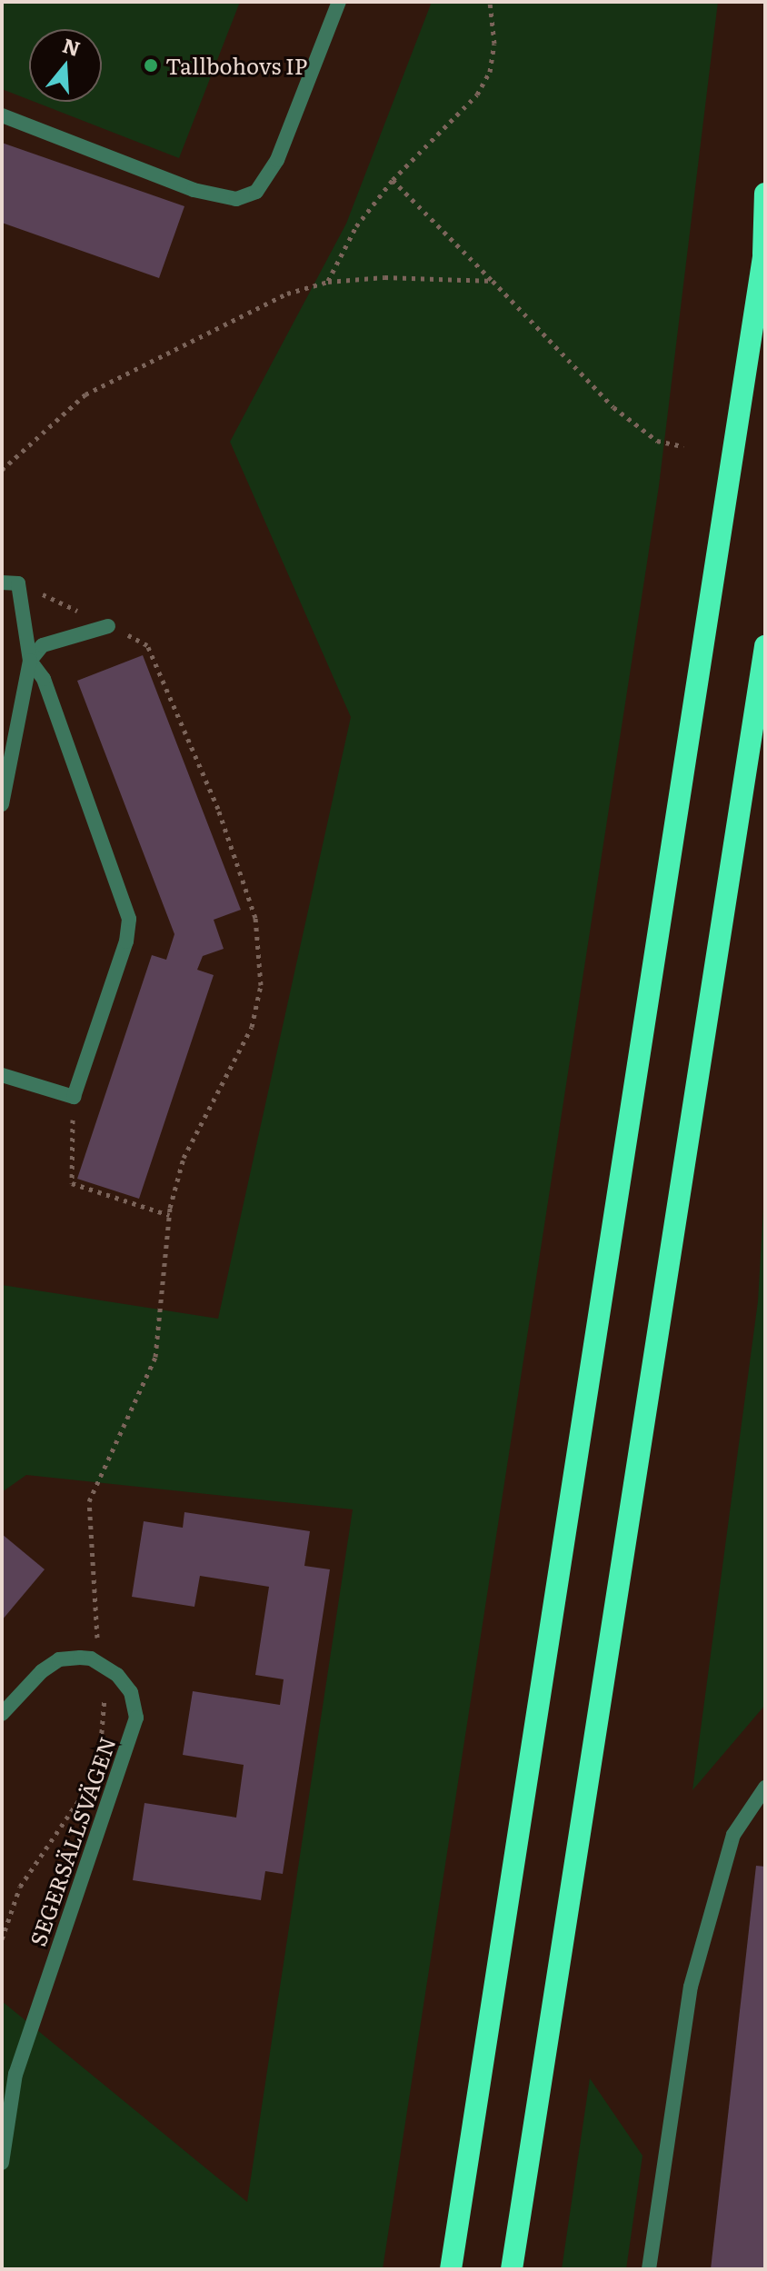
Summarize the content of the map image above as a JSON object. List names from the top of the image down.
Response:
{
  "streets": {
    "street": ["SEGERSÄLLSVÄGEN"]
  },
  "places": ["Tallbohovs IP"],
  "north": "top"
}
